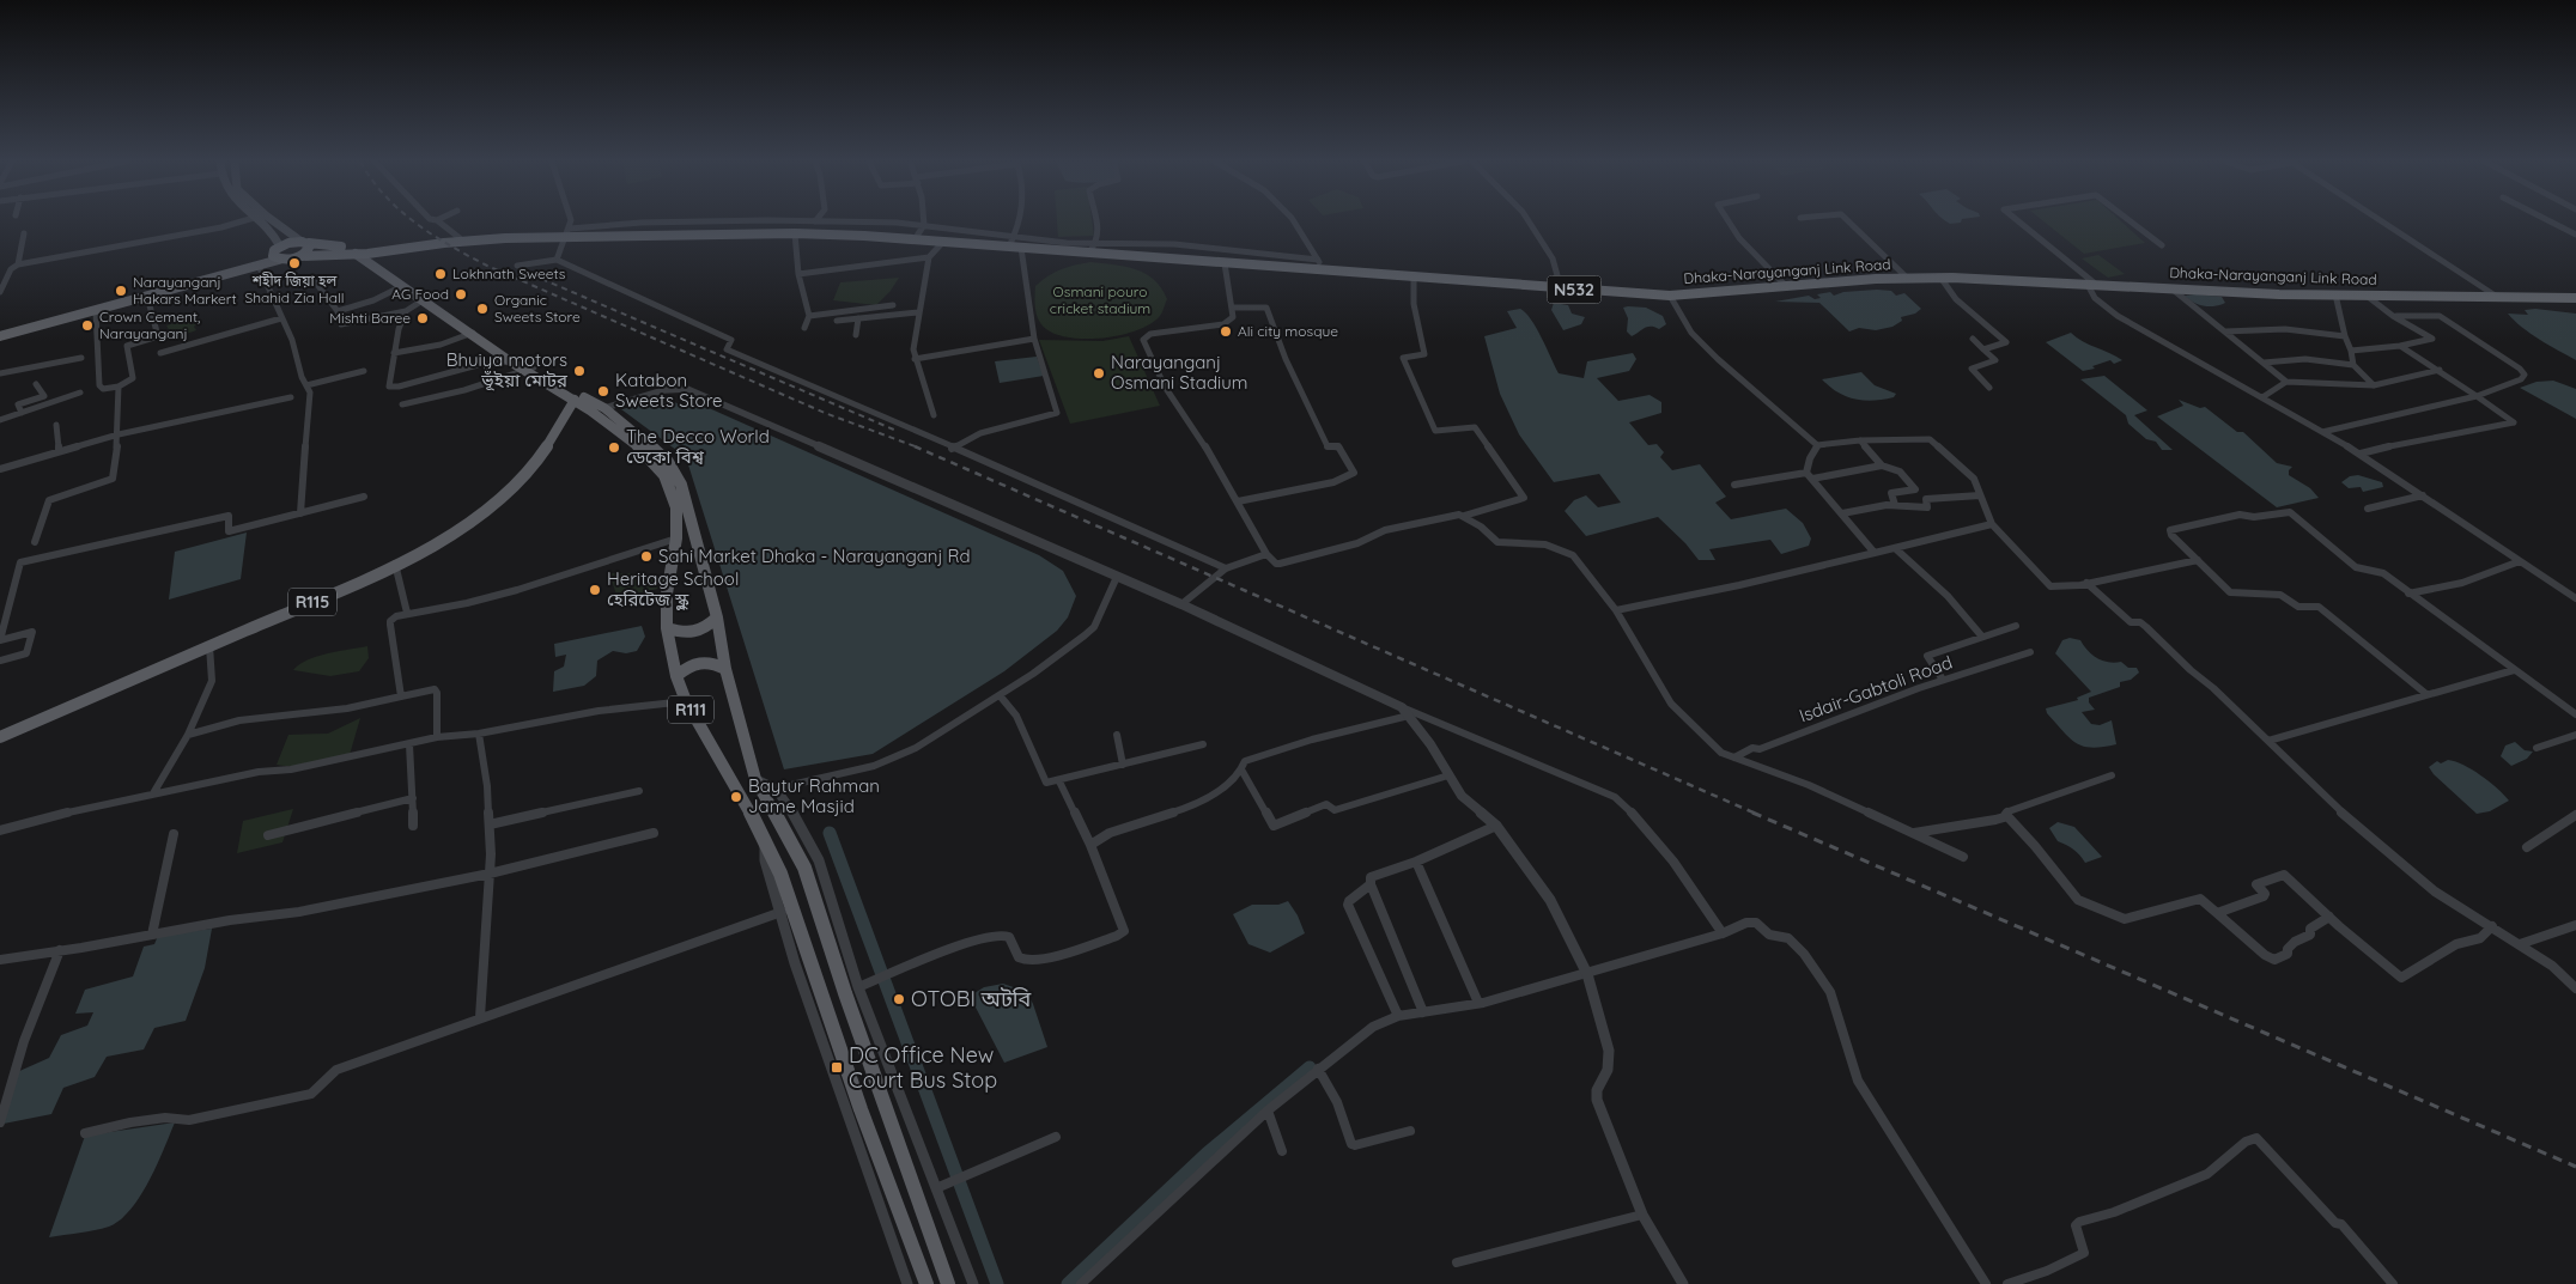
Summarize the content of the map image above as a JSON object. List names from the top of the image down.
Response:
{
  "streets": {
    "highway": ["Dhaka-Narayanganj Link Road", "N532"],
    "main road": ["R115", "R111"],
    "street": ["Isdair-Gabtoli Road"]
  },
  "crossings": [
    ["Dhaka-Narayanganj Link Road", "R115"]
  ],
  "parks": ["Osmani pouro cricket stadium"],
  "places": {
    "other": [
      "শহীদ জিয়া হল Shahid Zia Hall",
      "Lokhnath Sweets",
      "Narayanganj Hakars Markert",
      "AG Food",
      "Organic Sweets Store",
      "Mishti Baree",
      "Crown Cement, Narayanganj",
      "Ali city mosque",
      "Bhuiya motors ভূঁইয়া মোটর",
      "Narayanganj Osmani Stadium",
      "Katabon Sweets Store",
      "The Decco World ডেকো বিশ্ব",
      "Sahi Market Dhaka - Narayanganj Rd",
      "Heritage School হেরিটেজ স্কুল",
      "Baytur Rahman Jame Masjid",
      "OTOBI অটবি"
    ],
    "transit": ["DC Office New Court Bus Stop"]
  }
}
